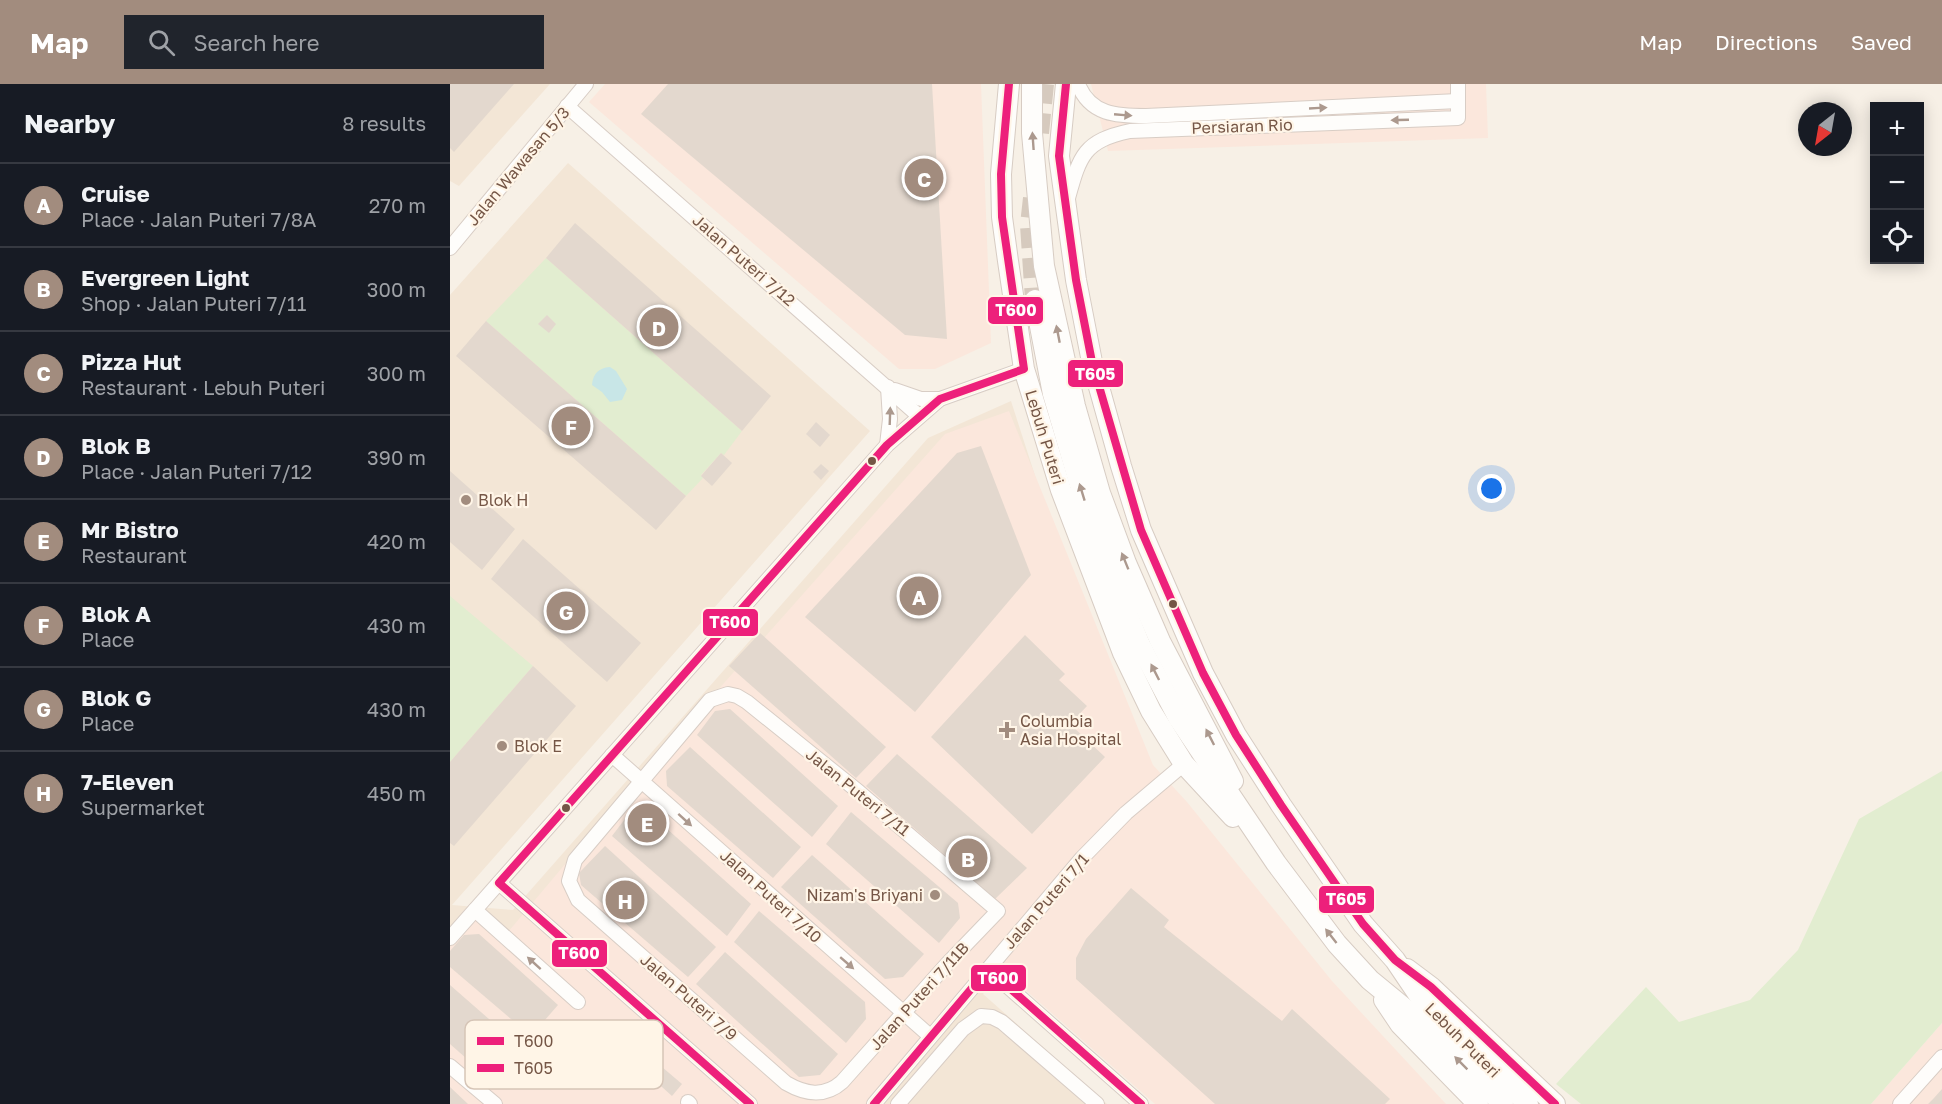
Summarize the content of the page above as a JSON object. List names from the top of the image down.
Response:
{
  "streets": {
    "main road": ["Lebuh Puteri"],
    "street": [
      "Persiaran Rio",
      "Jalan Wawasan 5/3",
      "Jalan Puteri 7/12",
      "Jalan Puteri 7/11",
      "Jalan Puteri 7/10",
      "Jalan Puteri 7/1",
      "Jalan Puteri 7/11B",
      "Jalan Puteri 7/9"
    ]
  },
  "crossings": [
    ["Persiaran Rio", "Lebuh Puteri"],
    ["Jalan Wawasan 5/3", "Jalan Puteri 7/12"],
    ["Lebuh Puteri", "Jalan Puteri 7/1"],
    ["Jalan Puteri 7/11", "Jalan Puteri 7/10"],
    ["Jalan Puteri 7/11", "Jalan Puteri 7/11B"],
    ["Jalan Puteri 7/11", "Jalan Puteri 7/9"],
    ["Jalan Puteri 7/10", "Jalan Puteri 7/1"],
    ["Jalan Puteri 7/10", "Jalan Puteri 7/11B"],
    ["Jalan Puteri 7/10", "Jalan Puteri 7/9"],
    ["Jalan Puteri 7/11B", "Jalan Puteri 7/9"]
  ],
  "one_way": ["Jalan Puteri 7/10"],
  "places": {
    "other": ["Blok H", "Blok E", "Nizam's Briyani"],
    "health": ["Columbia Asia Hospital"]
  },
  "lines": ["transit line T600", "transit line T605"],
  "legend": ["T600", "T605"],
  "north": "bottom left",
  "page": {
    "header": "Map",
    "search": "Search here",
    "nav": ["Map", "Directions", "Saved"],
    "heading": ["Nearby", "8 results"],
    "map_buttons": ["+", "−"],
    "pins": [
      "C",
      "D",
      "F",
      "A",
      "G",
      "E",
      "B",
      "H"
    ],
    "list": [
      {
        "mark": "A",
        "name": "Cruise",
        "note": "Place · Jalan Puteri 7/8A",
        "value": "270 m"
      },
      {
        "mark": "B",
        "name": "Evergreen Light",
        "note": "Shop · Jalan Puteri 7/11",
        "value": "300 m"
      },
      {
        "mark": "C",
        "name": "Pizza Hut",
        "note": "Restaurant · Lebuh Puteri",
        "value": "300 m"
      },
      {
        "mark": "D",
        "name": "Blok B",
        "note": "Place · Jalan Puteri 7/12",
        "value": "390 m"
      },
      {
        "mark": "E",
        "name": "Mr Bistro",
        "note": "Restaurant",
        "value": "420 m"
      },
      {
        "mark": "F",
        "name": "Blok A",
        "note": "Place",
        "value": "430 m"
      },
      {
        "mark": "G",
        "name": "Blok G",
        "note": "Place",
        "value": "430 m"
      },
      {
        "mark": "H",
        "name": "7-Eleven",
        "note": "Supermarket",
        "value": "450 m"
      }
    ]
  }
}
